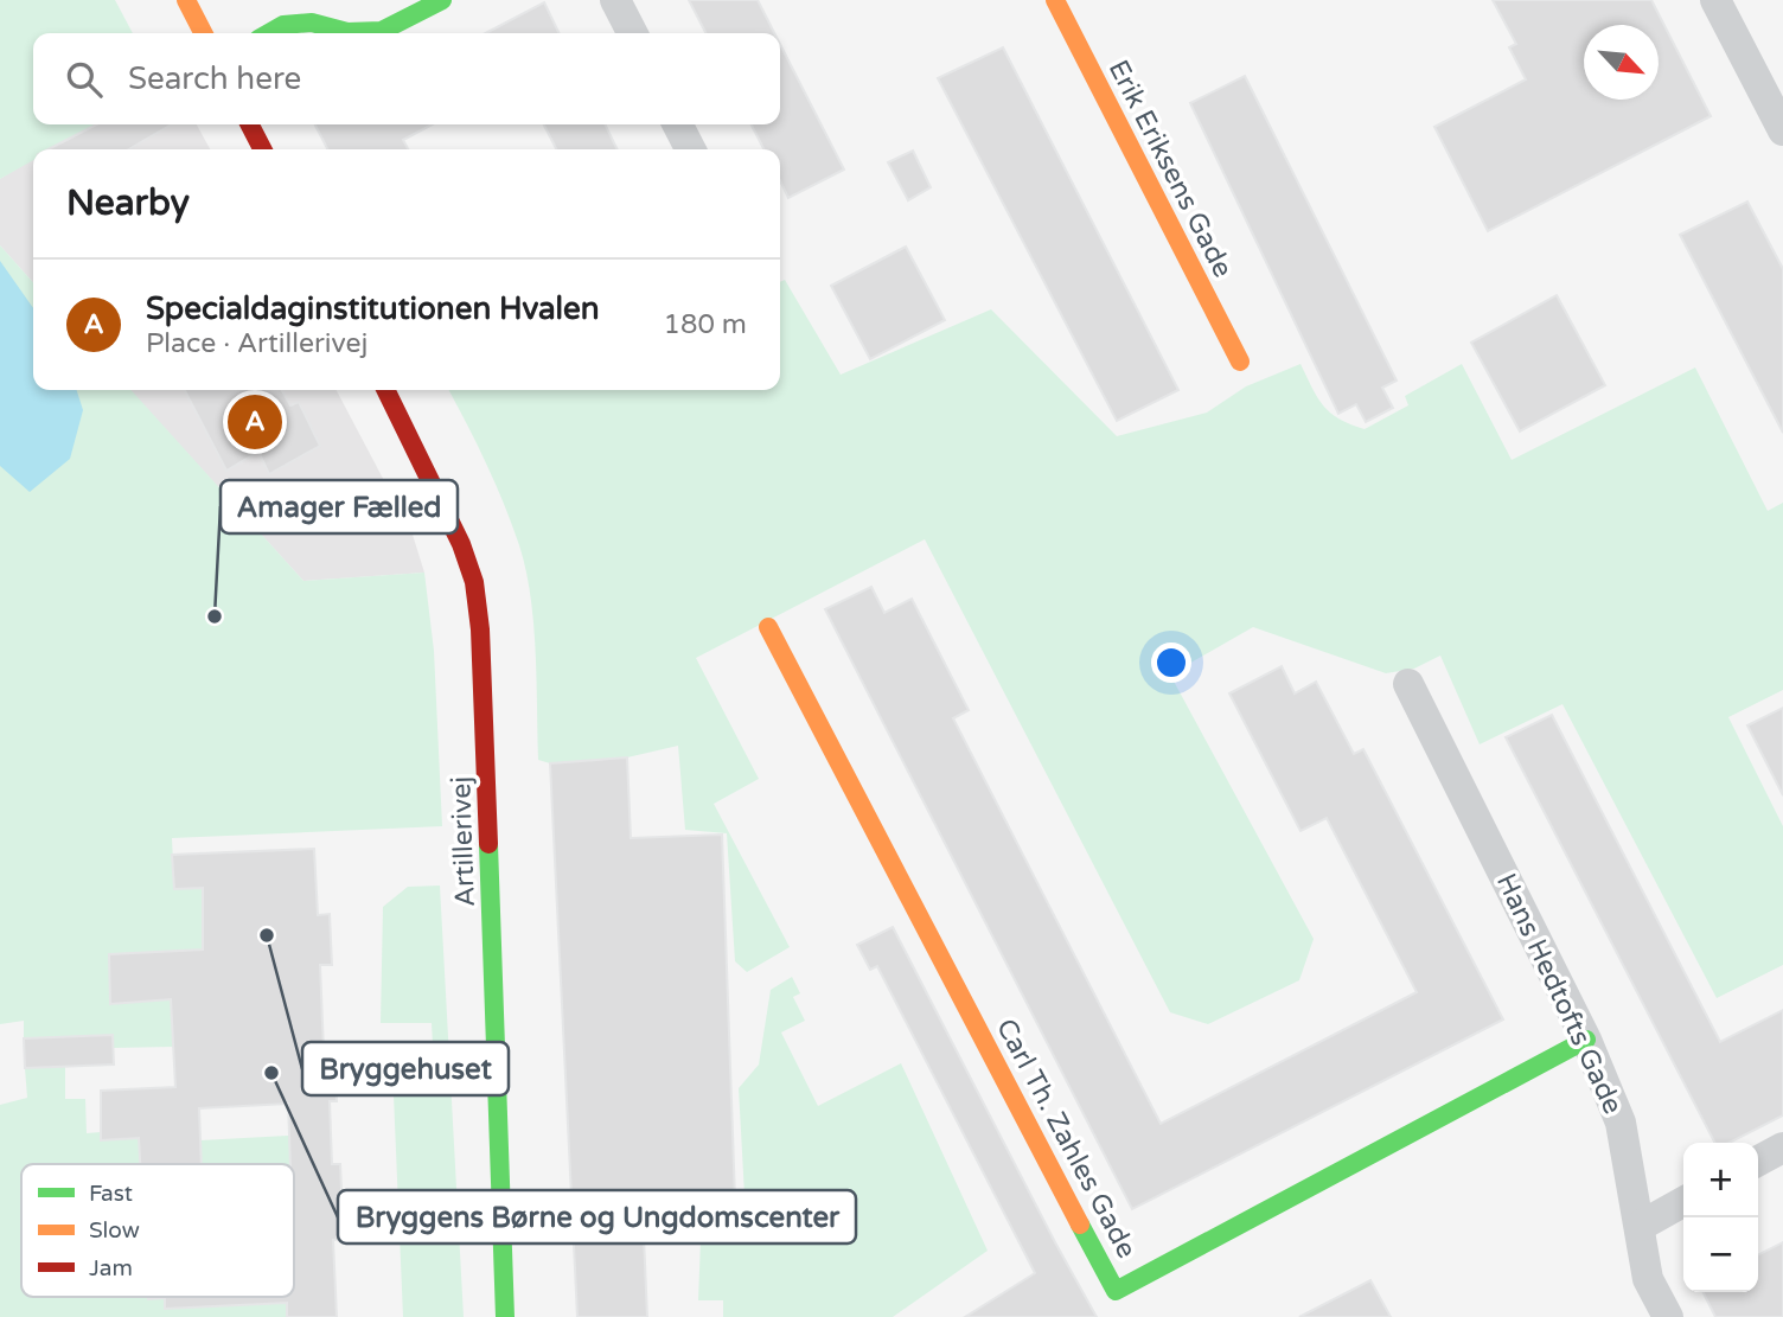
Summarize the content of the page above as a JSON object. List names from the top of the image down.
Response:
{
  "streets": {
    "street": [
      "Erik Eriksens Gade",
      "Artillerivej",
      "Hans Hedtofts Gade",
      "Carl Th. Zahles Gade"
    ]
  },
  "crossings": [
    ["Hans Hedtofts Gade", "Carl Th. Zahles Gade"]
  ],
  "places": ["Amager Fælled", "Bryggehuset", "Bryggens Børne og Ungdomscenter"],
  "legend": ["Fast", "Slow", "Jam"],
  "north": "bottom right",
  "page": {
    "search": "Search here",
    "heading": "Nearby",
    "list": [
      {
        "mark": "A",
        "name": "Specialdaginstitutionen Hvalen",
        "note": "Place · Artillerivej",
        "value": "180 m"
      }
    ],
    "pins": "A",
    "map_buttons": ["+", "−"]
  }
}
